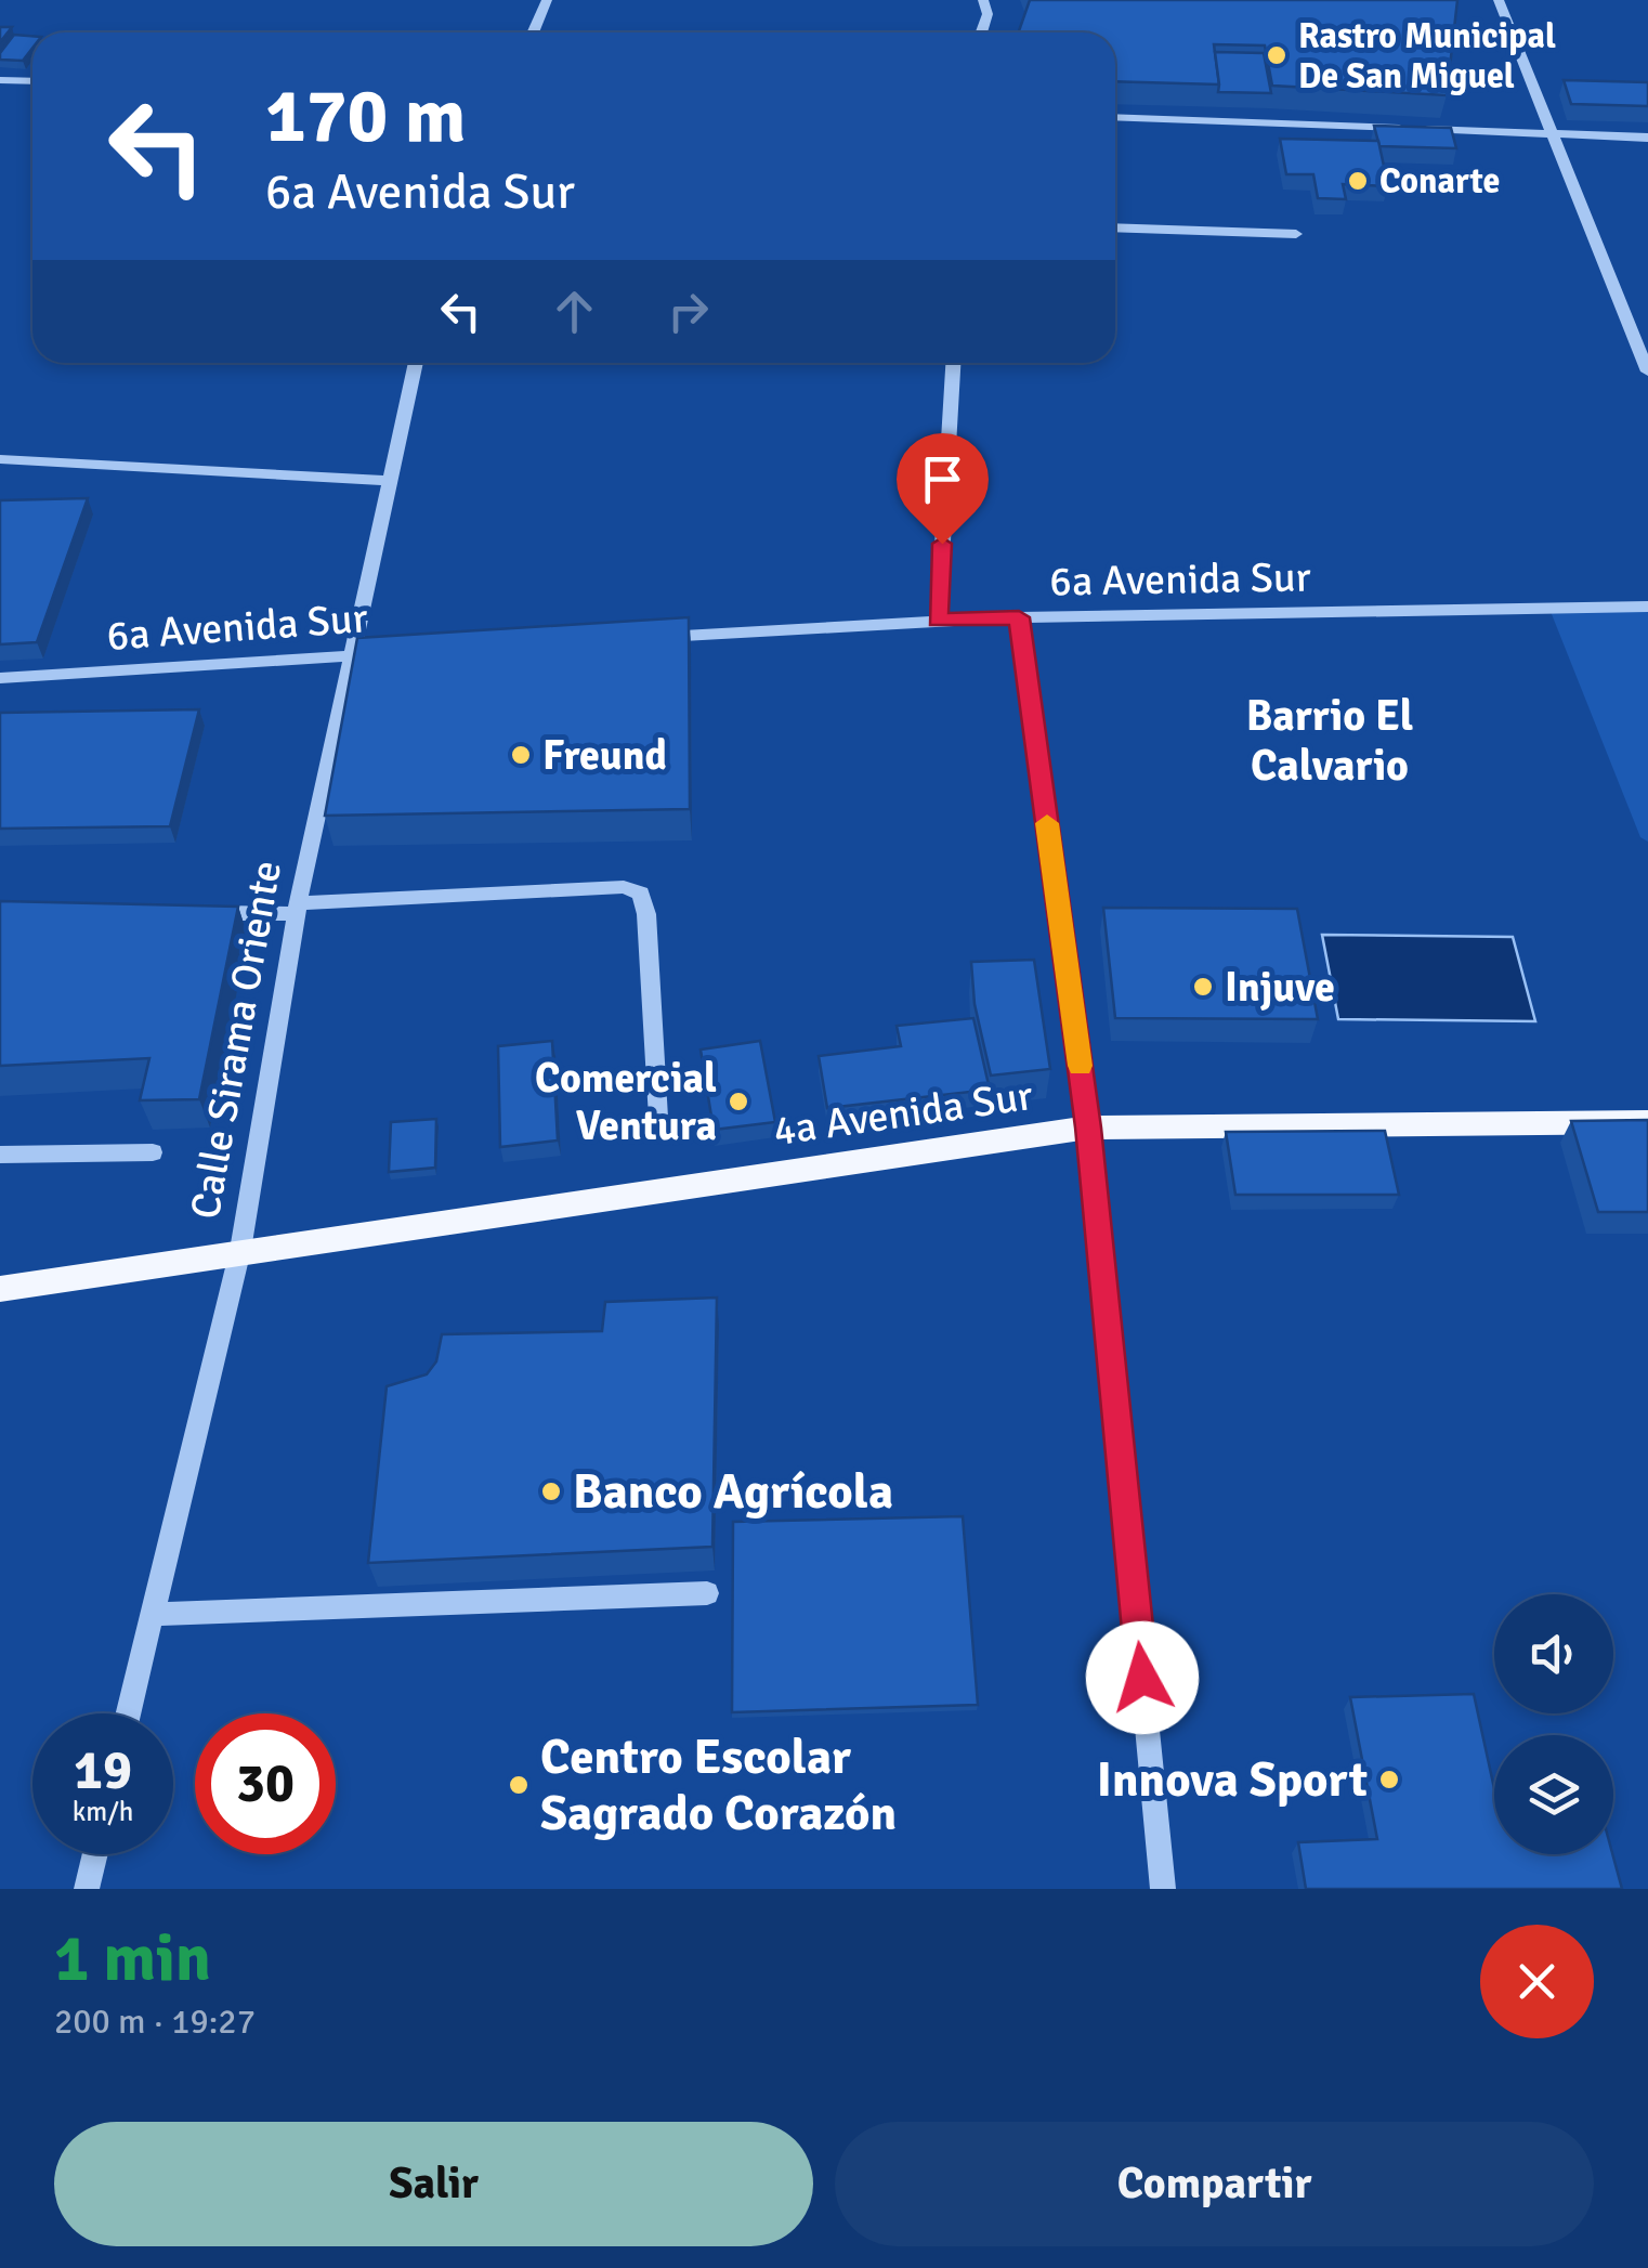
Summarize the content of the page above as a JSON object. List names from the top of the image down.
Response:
{
  "streets": {
    "main road": ["4a Avenida Sur"],
    "street": ["6a Avenida Sur", "Calle Sirama Oriente"]
  },
  "crossings": [
    ["6a Avenida Sur", "Calle Sirama Oriente"],
    ["Calle Sirama Oriente", "4a Avenida Sur"]
  ],
  "districts": ["Barrio El Calvario"],
  "places": [
    "Rastro Municipal De San Miguel",
    "Conarte",
    "Freund",
    "Injuve",
    "Comercial Ventura",
    "Banco Agrícola",
    "Innova Sport",
    "Centro Escolar Sagrado Corazón"
  ],
  "page": {
    "turn": ["170 m", "6a Avenida Sur"],
    "speed": "19 km/h",
    "limit": "30",
    "heading": ["1 min", "200 m · 19:27"],
    "buttons": ["Salir", "Compartir"]
  }
}
